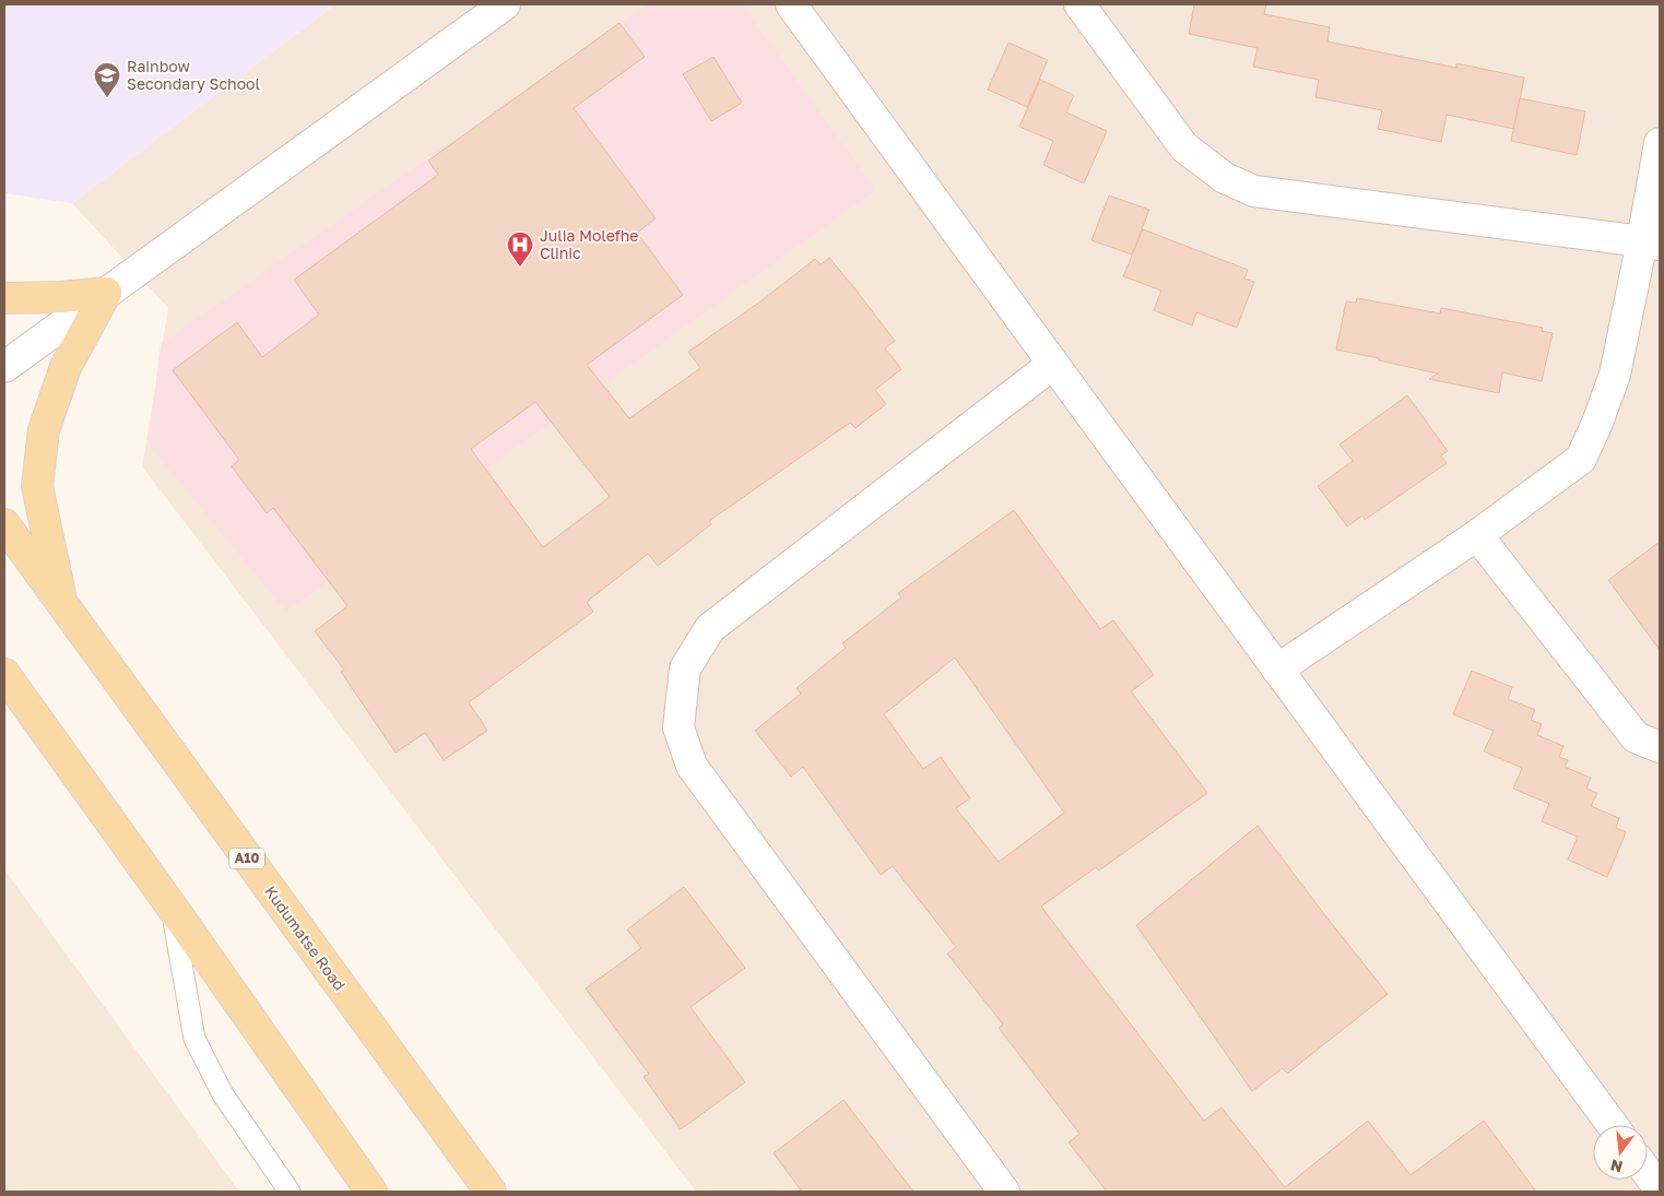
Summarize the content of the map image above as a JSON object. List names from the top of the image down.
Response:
{
  "streets": {
    "main road": ["A10", "Kudumatse Road"]
  },
  "places": {
    "school or university": ["Rainbow Secondary School"],
    "hospital": ["Julia Molefhe Clinic"]
  },
  "north": "bottom"
}
